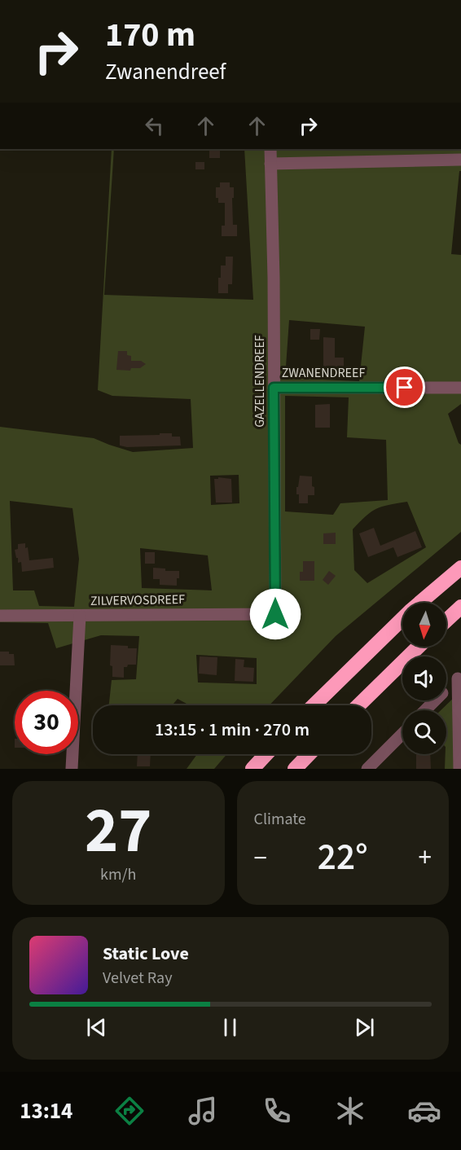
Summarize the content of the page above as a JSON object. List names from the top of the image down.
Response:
{
  "streets": {
    "street": ["ZWANENDREEF", "GAZELLENDREEF", "ZILVERVOSDREEF"]
  },
  "crossings": [
    ["ZWANENDREEF", "GAZELLENDREEF"],
    ["GAZELLENDREEF", "ZILVERVOSDREEF"]
  ],
  "north": "bottom",
  "page": {
    "turn": ["170 m", "Zwanendreef"],
    "limit": "30",
    "trip": "13:15 · 1 min · 270 m",
    "tile": [
      ["27", "km/h"],
      "Climate"
    ],
    "heat": ["−", "22°", "+"],
    "song": ["Static Love", "Velvet Ray"],
    "tabs": "13:14"
  }
}
